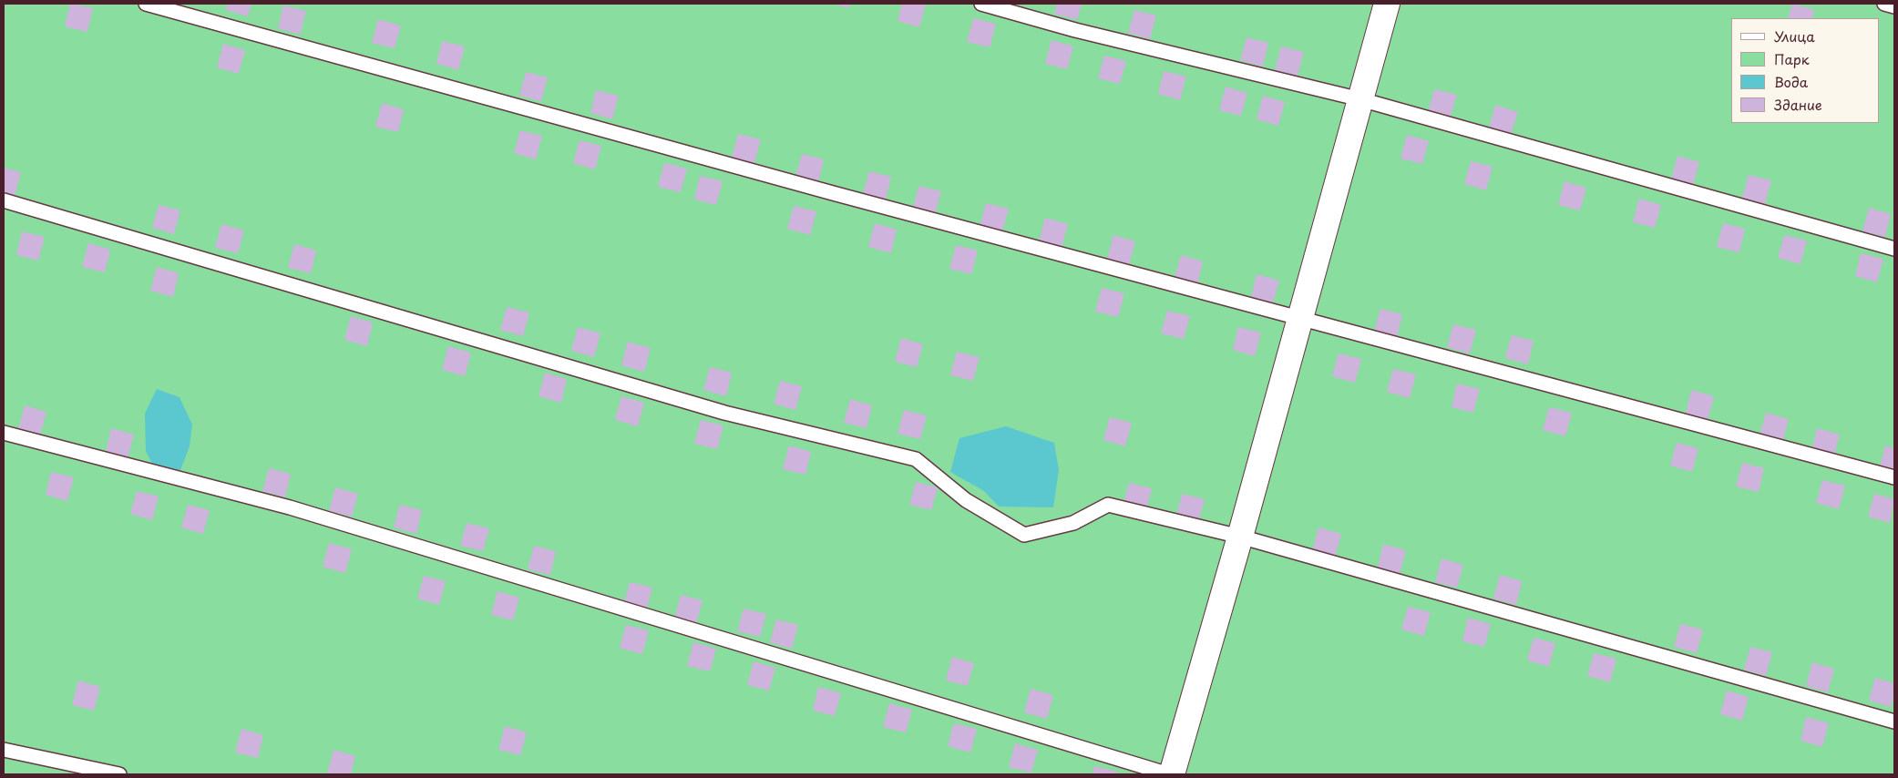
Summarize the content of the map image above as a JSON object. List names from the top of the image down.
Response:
{
  "legend": [
    "Улица",
    "Парк",
    "Вода",
    "Здание"
  ]
}
